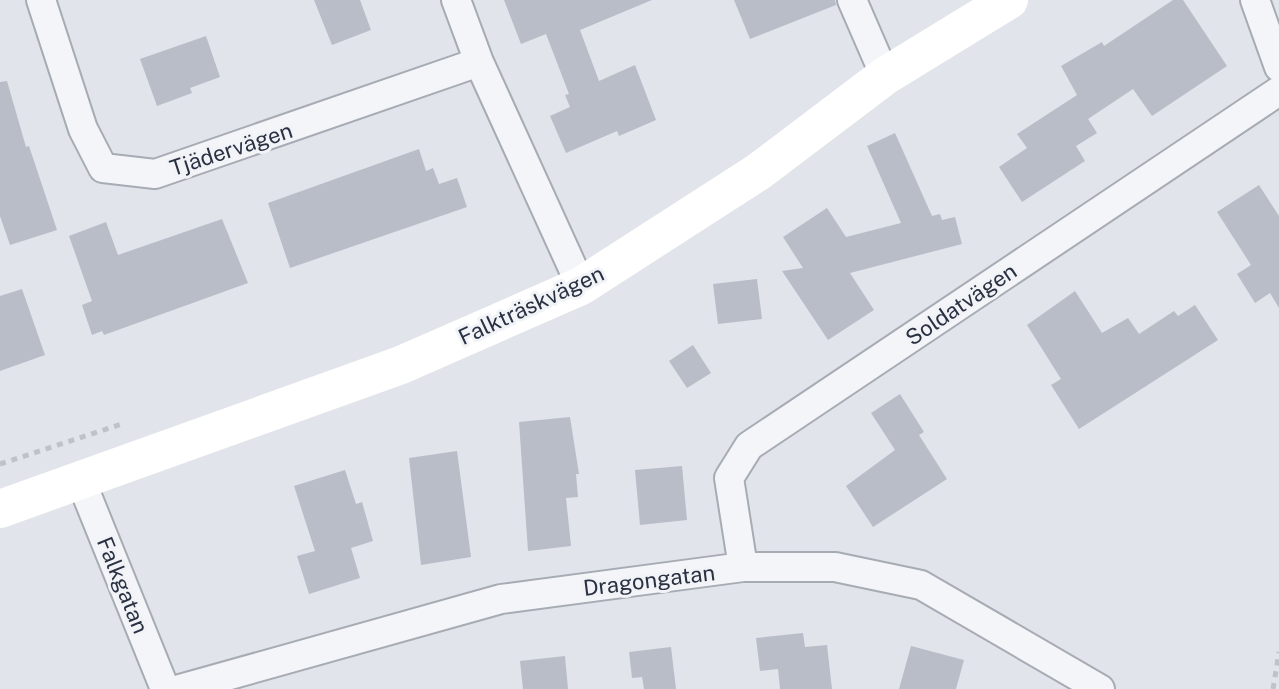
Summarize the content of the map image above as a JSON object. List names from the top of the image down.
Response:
{
  "streets": {
    "street": [
      "Tjädervägen",
      "Soldatvägen",
      "Falkträskvägen",
      "Dragongatan",
      "Falkgatan"
    ]
  },
  "crossings": [
    ["Soldatvägen", "Dragongatan"],
    ["Falkträskvägen", "Falkgatan"]
  ]
}
